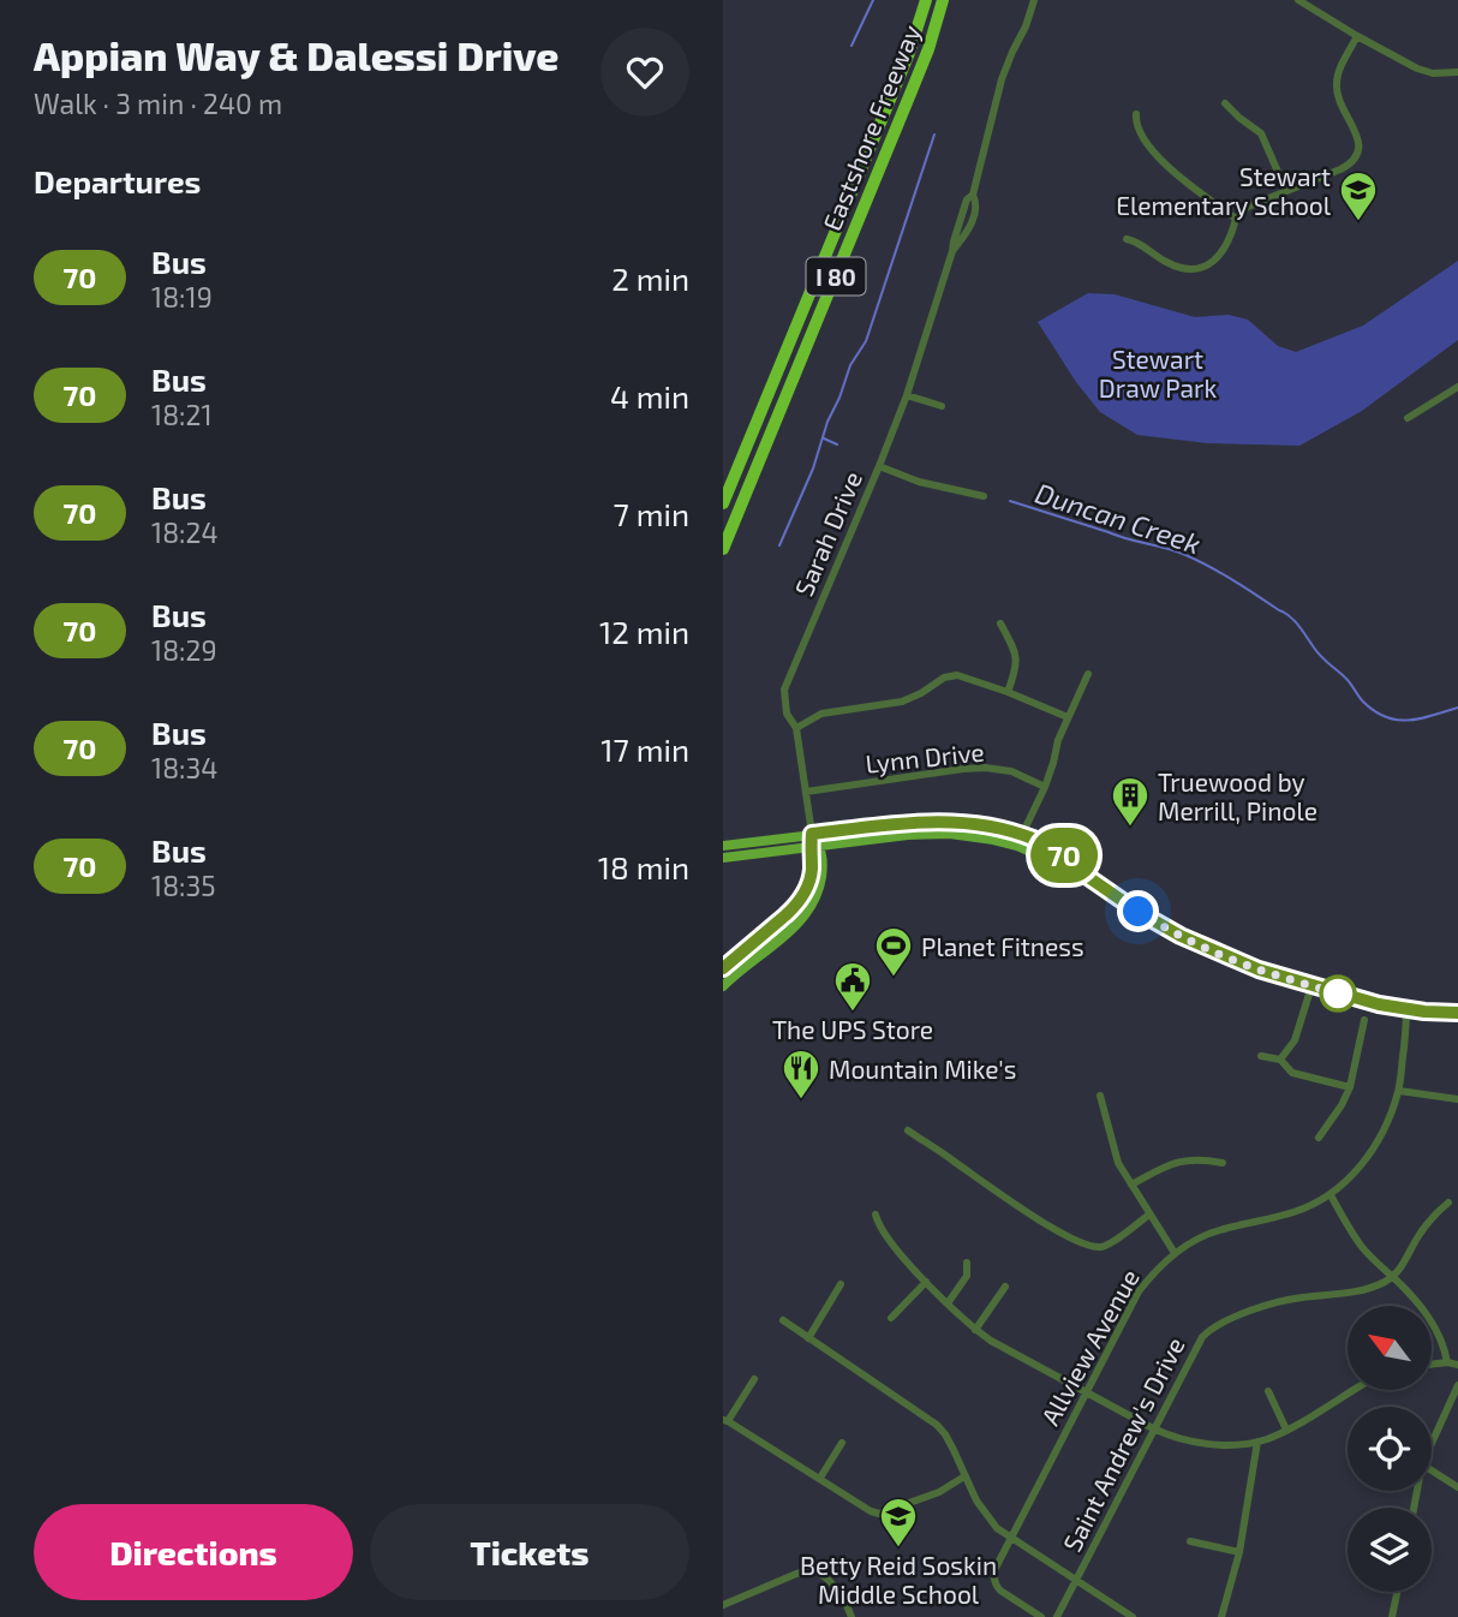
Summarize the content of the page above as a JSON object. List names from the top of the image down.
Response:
{
  "streets": {
    "highway": ["Eastshore Freeway", "I 80"],
    "street": [
      "Sarah Drive",
      "Lynn Drive",
      "Allview Avenue",
      "Saint Andrew's Drive"
    ]
  },
  "crossings": [
    ["Sarah Drive", "Lynn Drive"]
  ],
  "water": ["Duncan Creek"],
  "parks": ["Stewart Draw Park"],
  "places": {
    "school or university": ["Stewart Elementary School", "Betty Reid Soskin Middle School"],
    "building": ["Truewood by Merrill, Pinole"],
    "sports": ["Planet Fitness"],
    "public building": ["The UPS Store"],
    "restaurant": ["Mountain Mike's"]
  },
  "lines": ["bus line 70"],
  "north": "top left",
  "page": {
    "heading": [
      ["Appian Way & Dalessi Drive", "Walk · 3 min · 240 m"],
      "Departures"
    ],
    "on_map": "70",
    "list": [
      {
        "mark": "70",
        "name": "Bus",
        "note": "18:19",
        "value": "2 min"
      },
      {
        "mark": "70",
        "name": "Bus",
        "note": "18:21",
        "value": "4 min"
      },
      {
        "mark": "70",
        "name": "Bus",
        "note": "18:24",
        "value": "7 min"
      },
      {
        "mark": "70",
        "name": "Bus",
        "note": "18:29",
        "value": "12 min"
      },
      {
        "mark": "70",
        "name": "Bus",
        "note": "18:34",
        "value": "17 min"
      },
      {
        "mark": "70",
        "name": "Bus",
        "note": "18:35",
        "value": "18 min"
      }
    ],
    "buttons": ["Directions", "Tickets"]
  }
}
